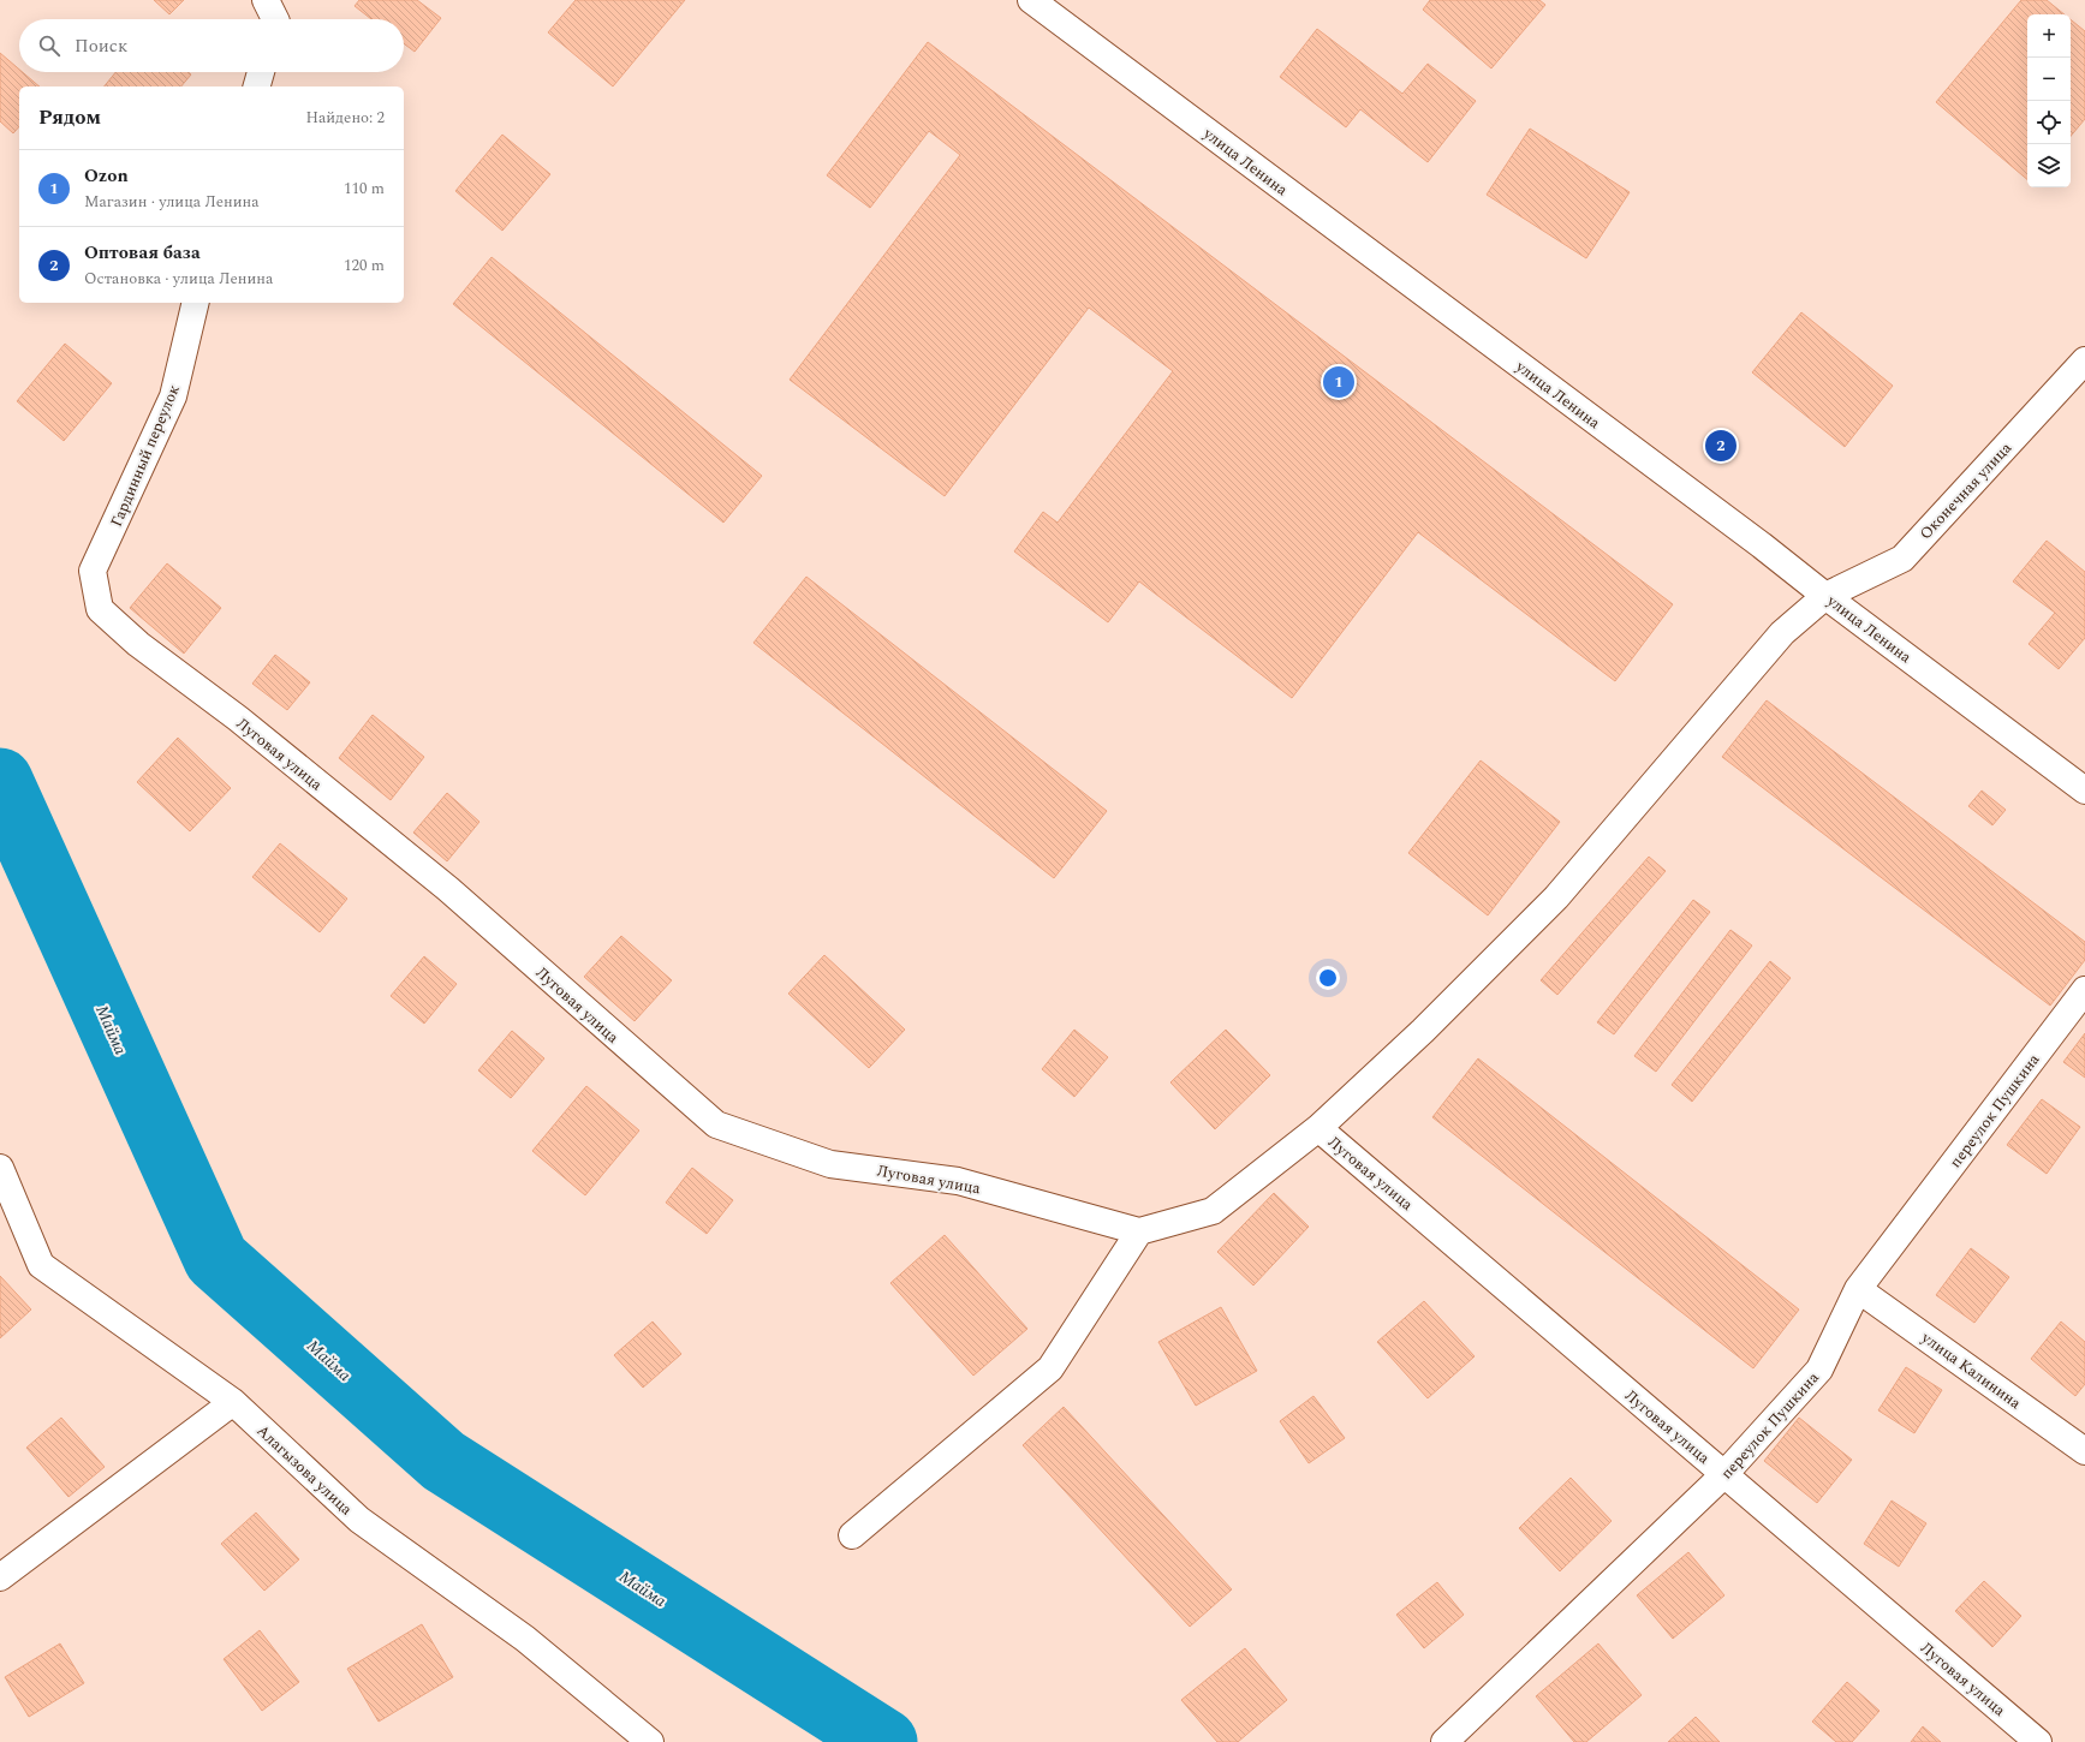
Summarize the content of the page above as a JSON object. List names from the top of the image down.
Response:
{
  "streets": {
    "street": [
      "улица Ленина",
      "Гардинный переулок",
      "Оконечная улица",
      "Луговая улица",
      "переулок Пушкина",
      "улица Калинина",
      "Алагызова улица"
    ]
  },
  "crossings": [
    ["улица Ленина", "Оконечная улица"],
    ["Гардинный переулок", "Луговая улица"],
    ["Оконечная улица", "Луговая улица"],
    ["Луговая улица", "переулок Пушкина"],
    ["переулок Пушкина", "улица Калинина"]
  ],
  "water": ["Майма"],
  "page": {
    "map_buttons": ["+", "−"],
    "search": "Поиск",
    "heading": ["Рядом", "Найдено: 2"],
    "list": [
      {
        "mark": "1",
        "name": "Ozon",
        "note": "Магазин · улица Ленина",
        "value": "110 m"
      },
      {
        "mark": "2",
        "name": "Оптовая база",
        "note": "Остановка · улица Ленина",
        "value": "120 m"
      }
    ],
    "pins": ["1", "2"]
  }
}
